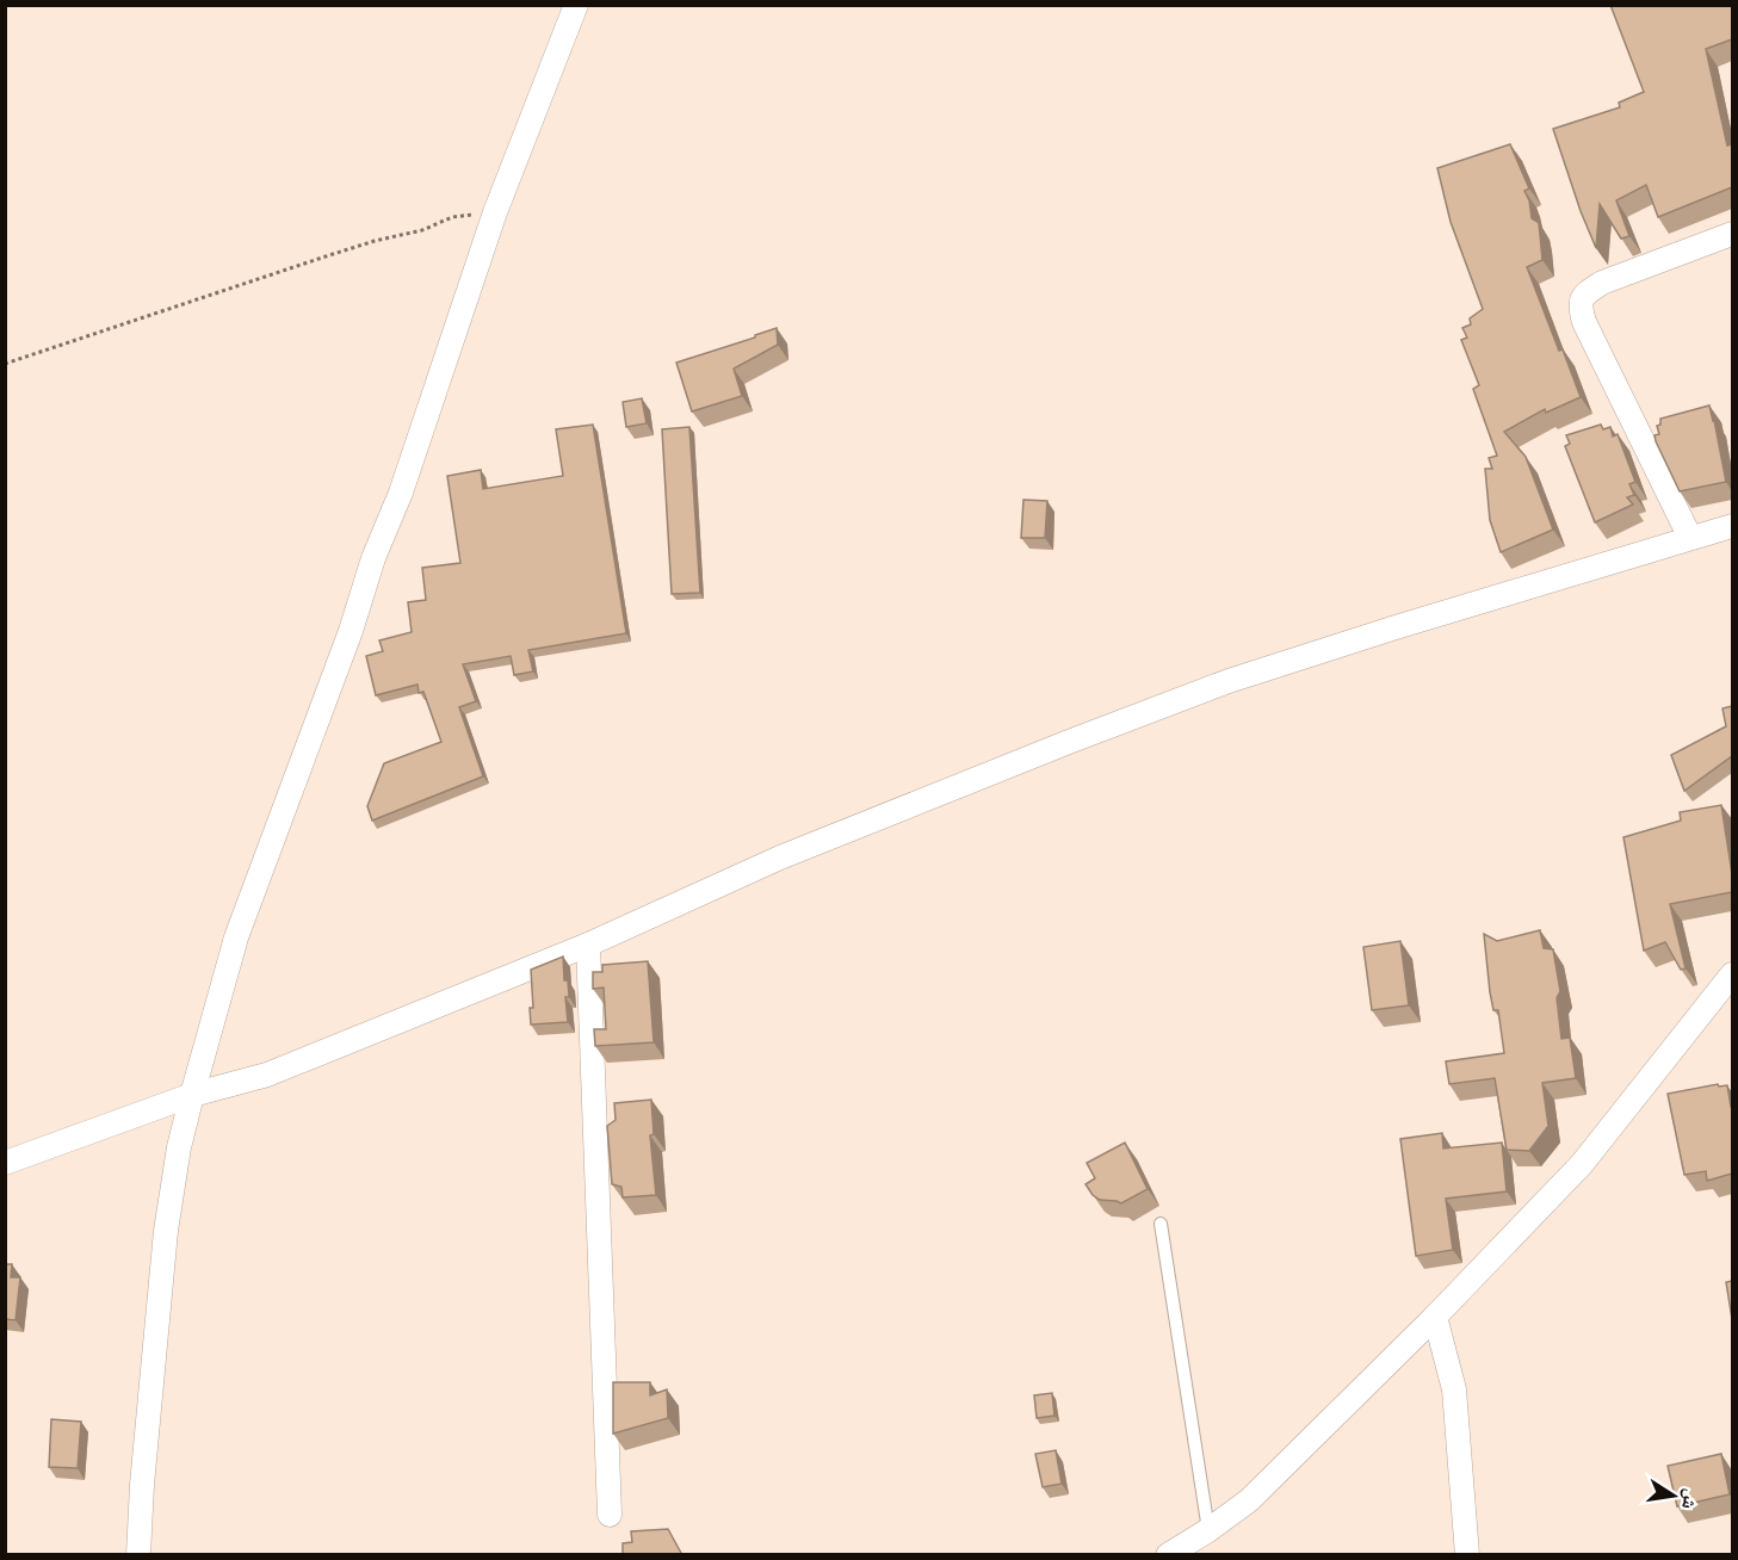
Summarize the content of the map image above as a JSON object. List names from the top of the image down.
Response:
{
  "north": "right"
}
